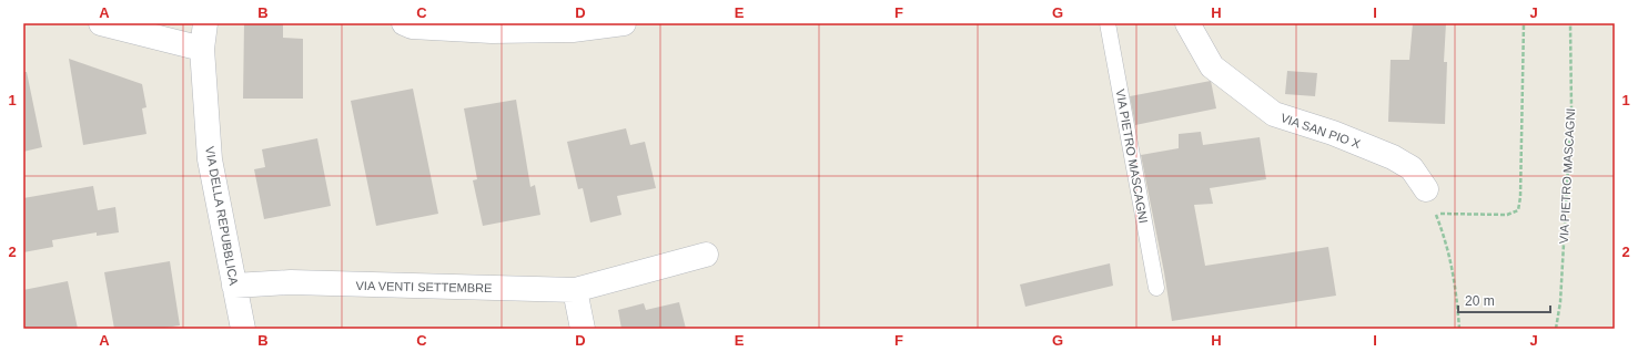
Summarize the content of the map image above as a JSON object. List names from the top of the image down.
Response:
{
  "streets": {
    "street": ["VIA SAN PIO X", "VIA DELLA REPUBBLICA", "VIA VENTI SETTEMBRE"],
    "lane": ["VIA PIETRO MASCAGNI"]
  },
  "crossings": [
    ["VIA DELLA REPUBBLICA", "VIA VENTI SETTEMBRE"]
  ],
  "scale_bar": "20 m",
  "grid": {
    "columns": [
      "A",
      "B",
      "C",
      "D",
      "E",
      "F",
      "G",
      "H",
      "I",
      "J"
    ],
    "rows": ["1", "2"]
  }
}
